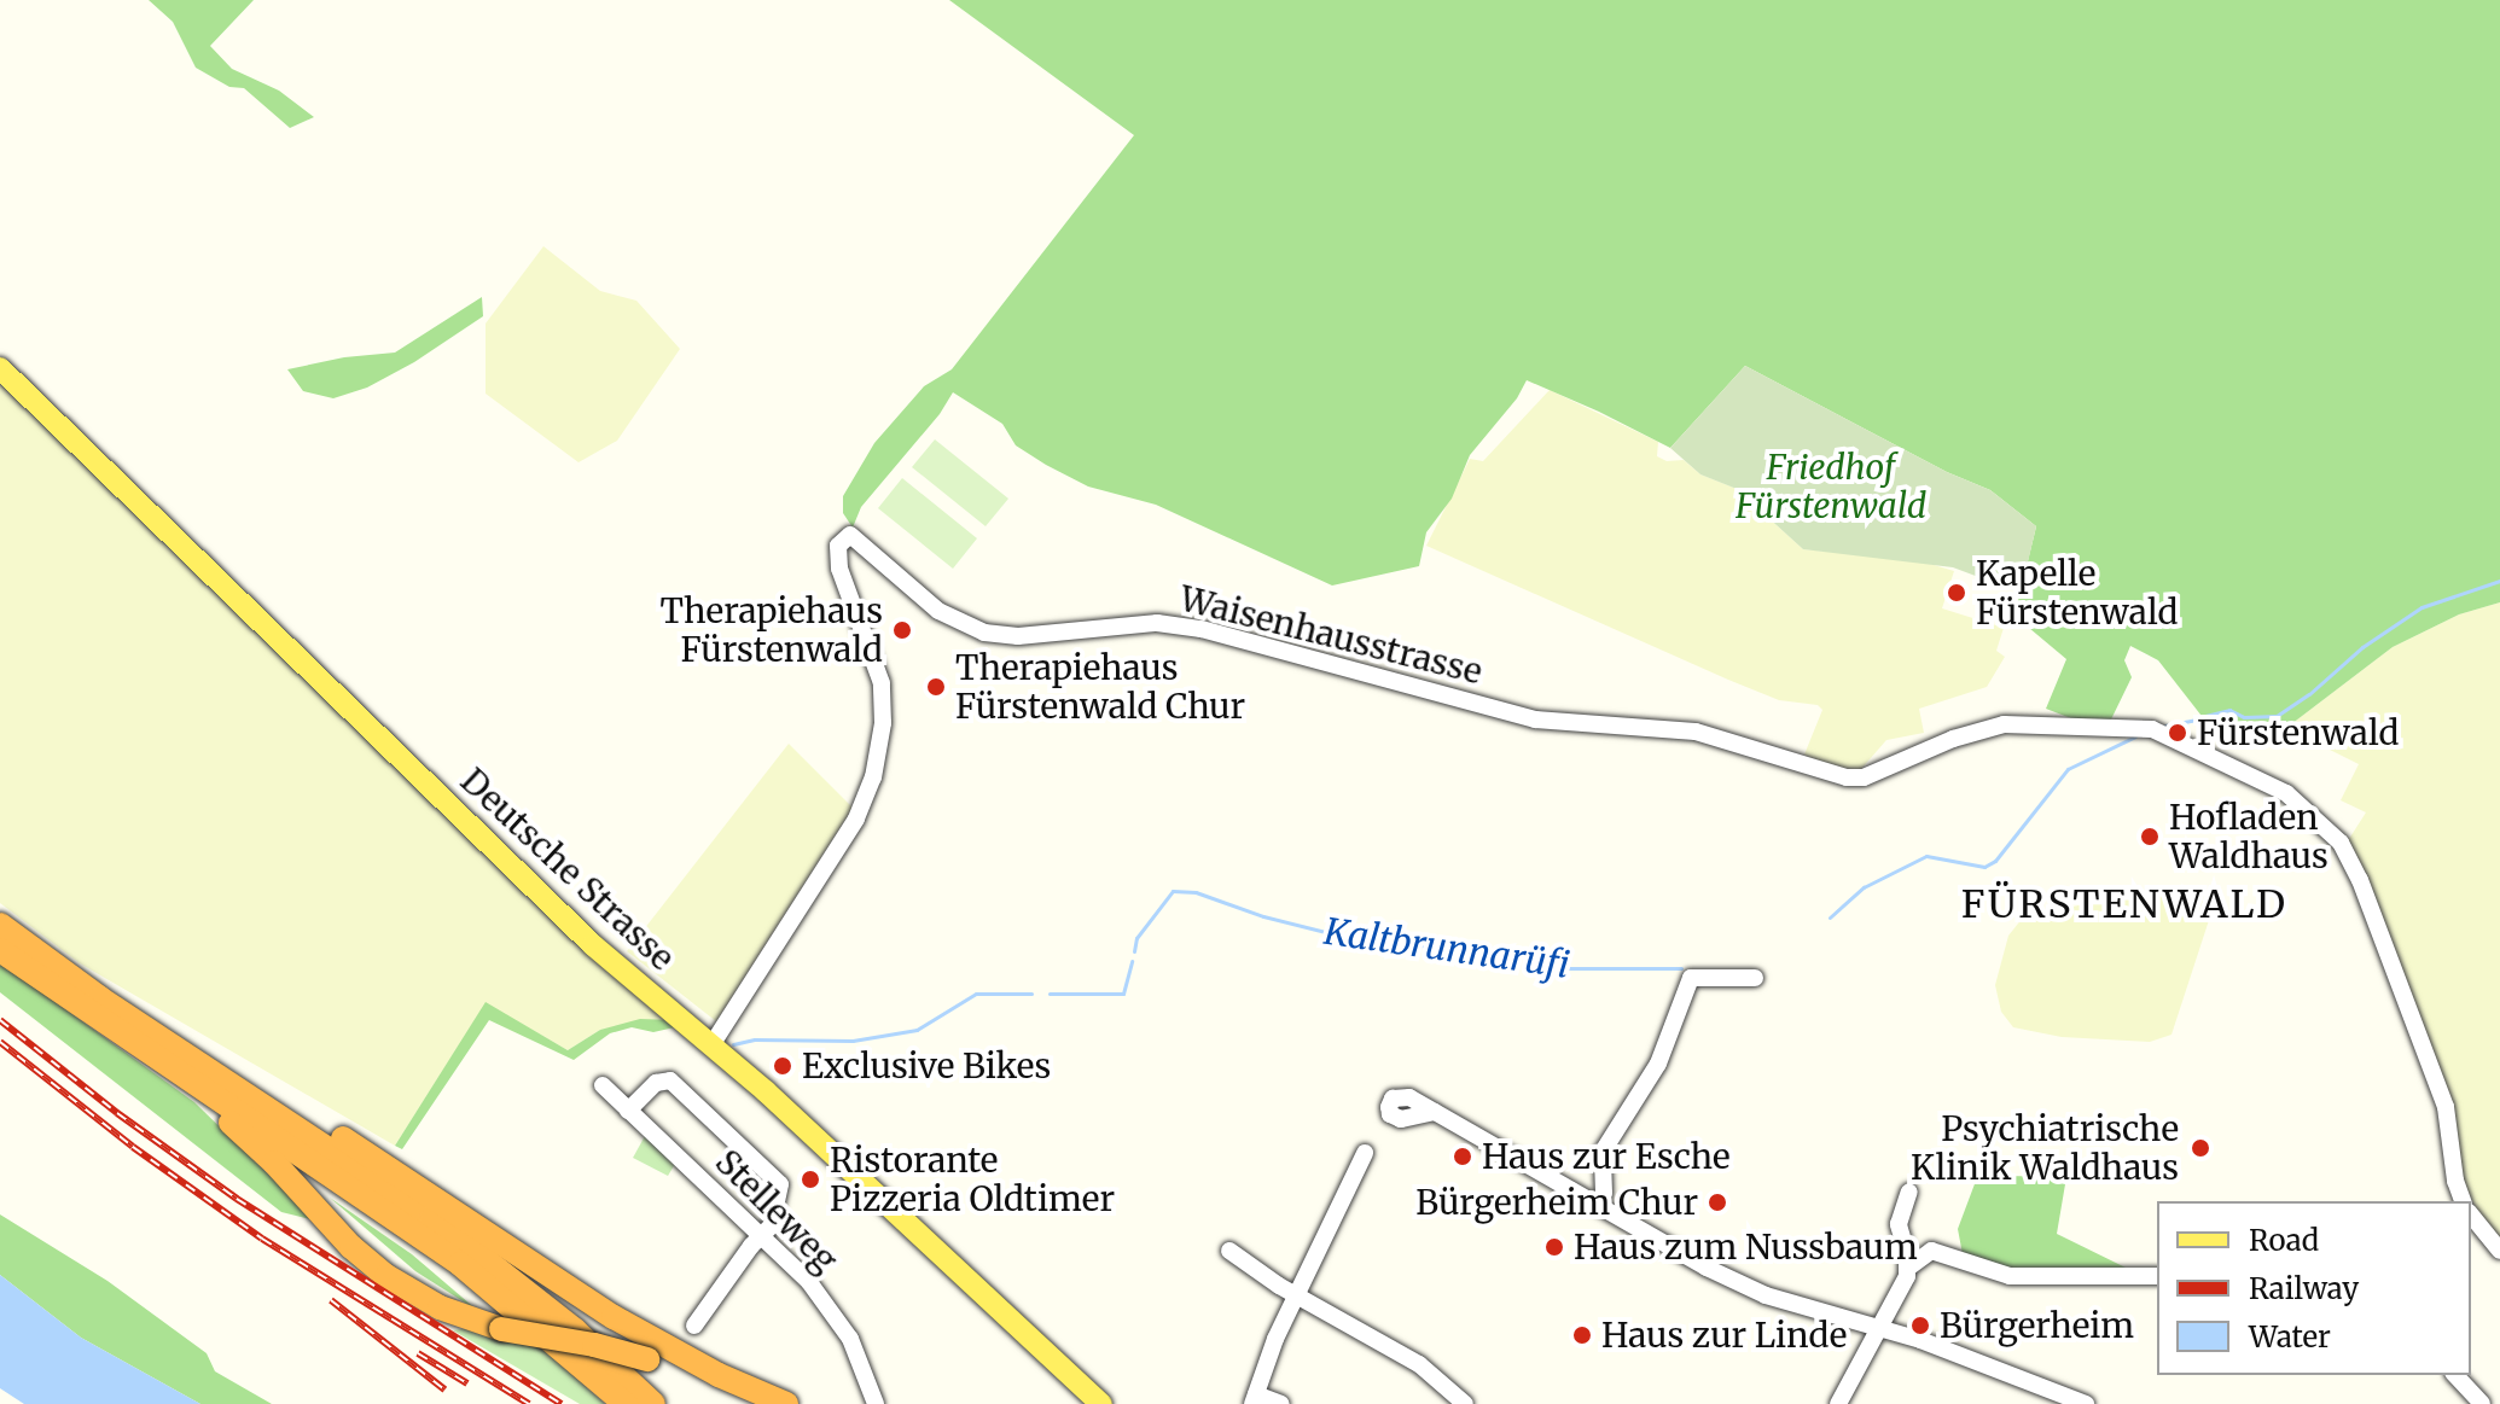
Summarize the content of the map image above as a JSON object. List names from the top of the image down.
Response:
{
  "streets": {
    "main road": ["Deutsche Strasse"],
    "street": ["Waisenhausstrasse", "Stelleweg"]
  },
  "crossings": [
    ["Waisenhausstrasse", "Deutsche Strasse"]
  ],
  "districts": ["FÜRSTENWALD"],
  "water": ["Kaltbrunnarüfi"],
  "parks": ["Friedhof Fürstenwald"],
  "places": [
    "Kapelle Fürstenwald",
    "Therapiehaus Fürstenwald",
    "Therapiehaus Fürstenwald Chur",
    "Fürstenwald",
    "Hofladen Waldhaus",
    "Exclusive Bikes",
    "Psychiatrische Klinik Waldhaus",
    "Haus zur Esche",
    "Ristorante Pizzeria Oldtimer",
    "Bürgerheim Chur",
    "Haus zum Nussbaum",
    "Bürgerheim",
    "Haus zur Linde"
  ],
  "legend": ["Road", "Railway", "Water"]
}
